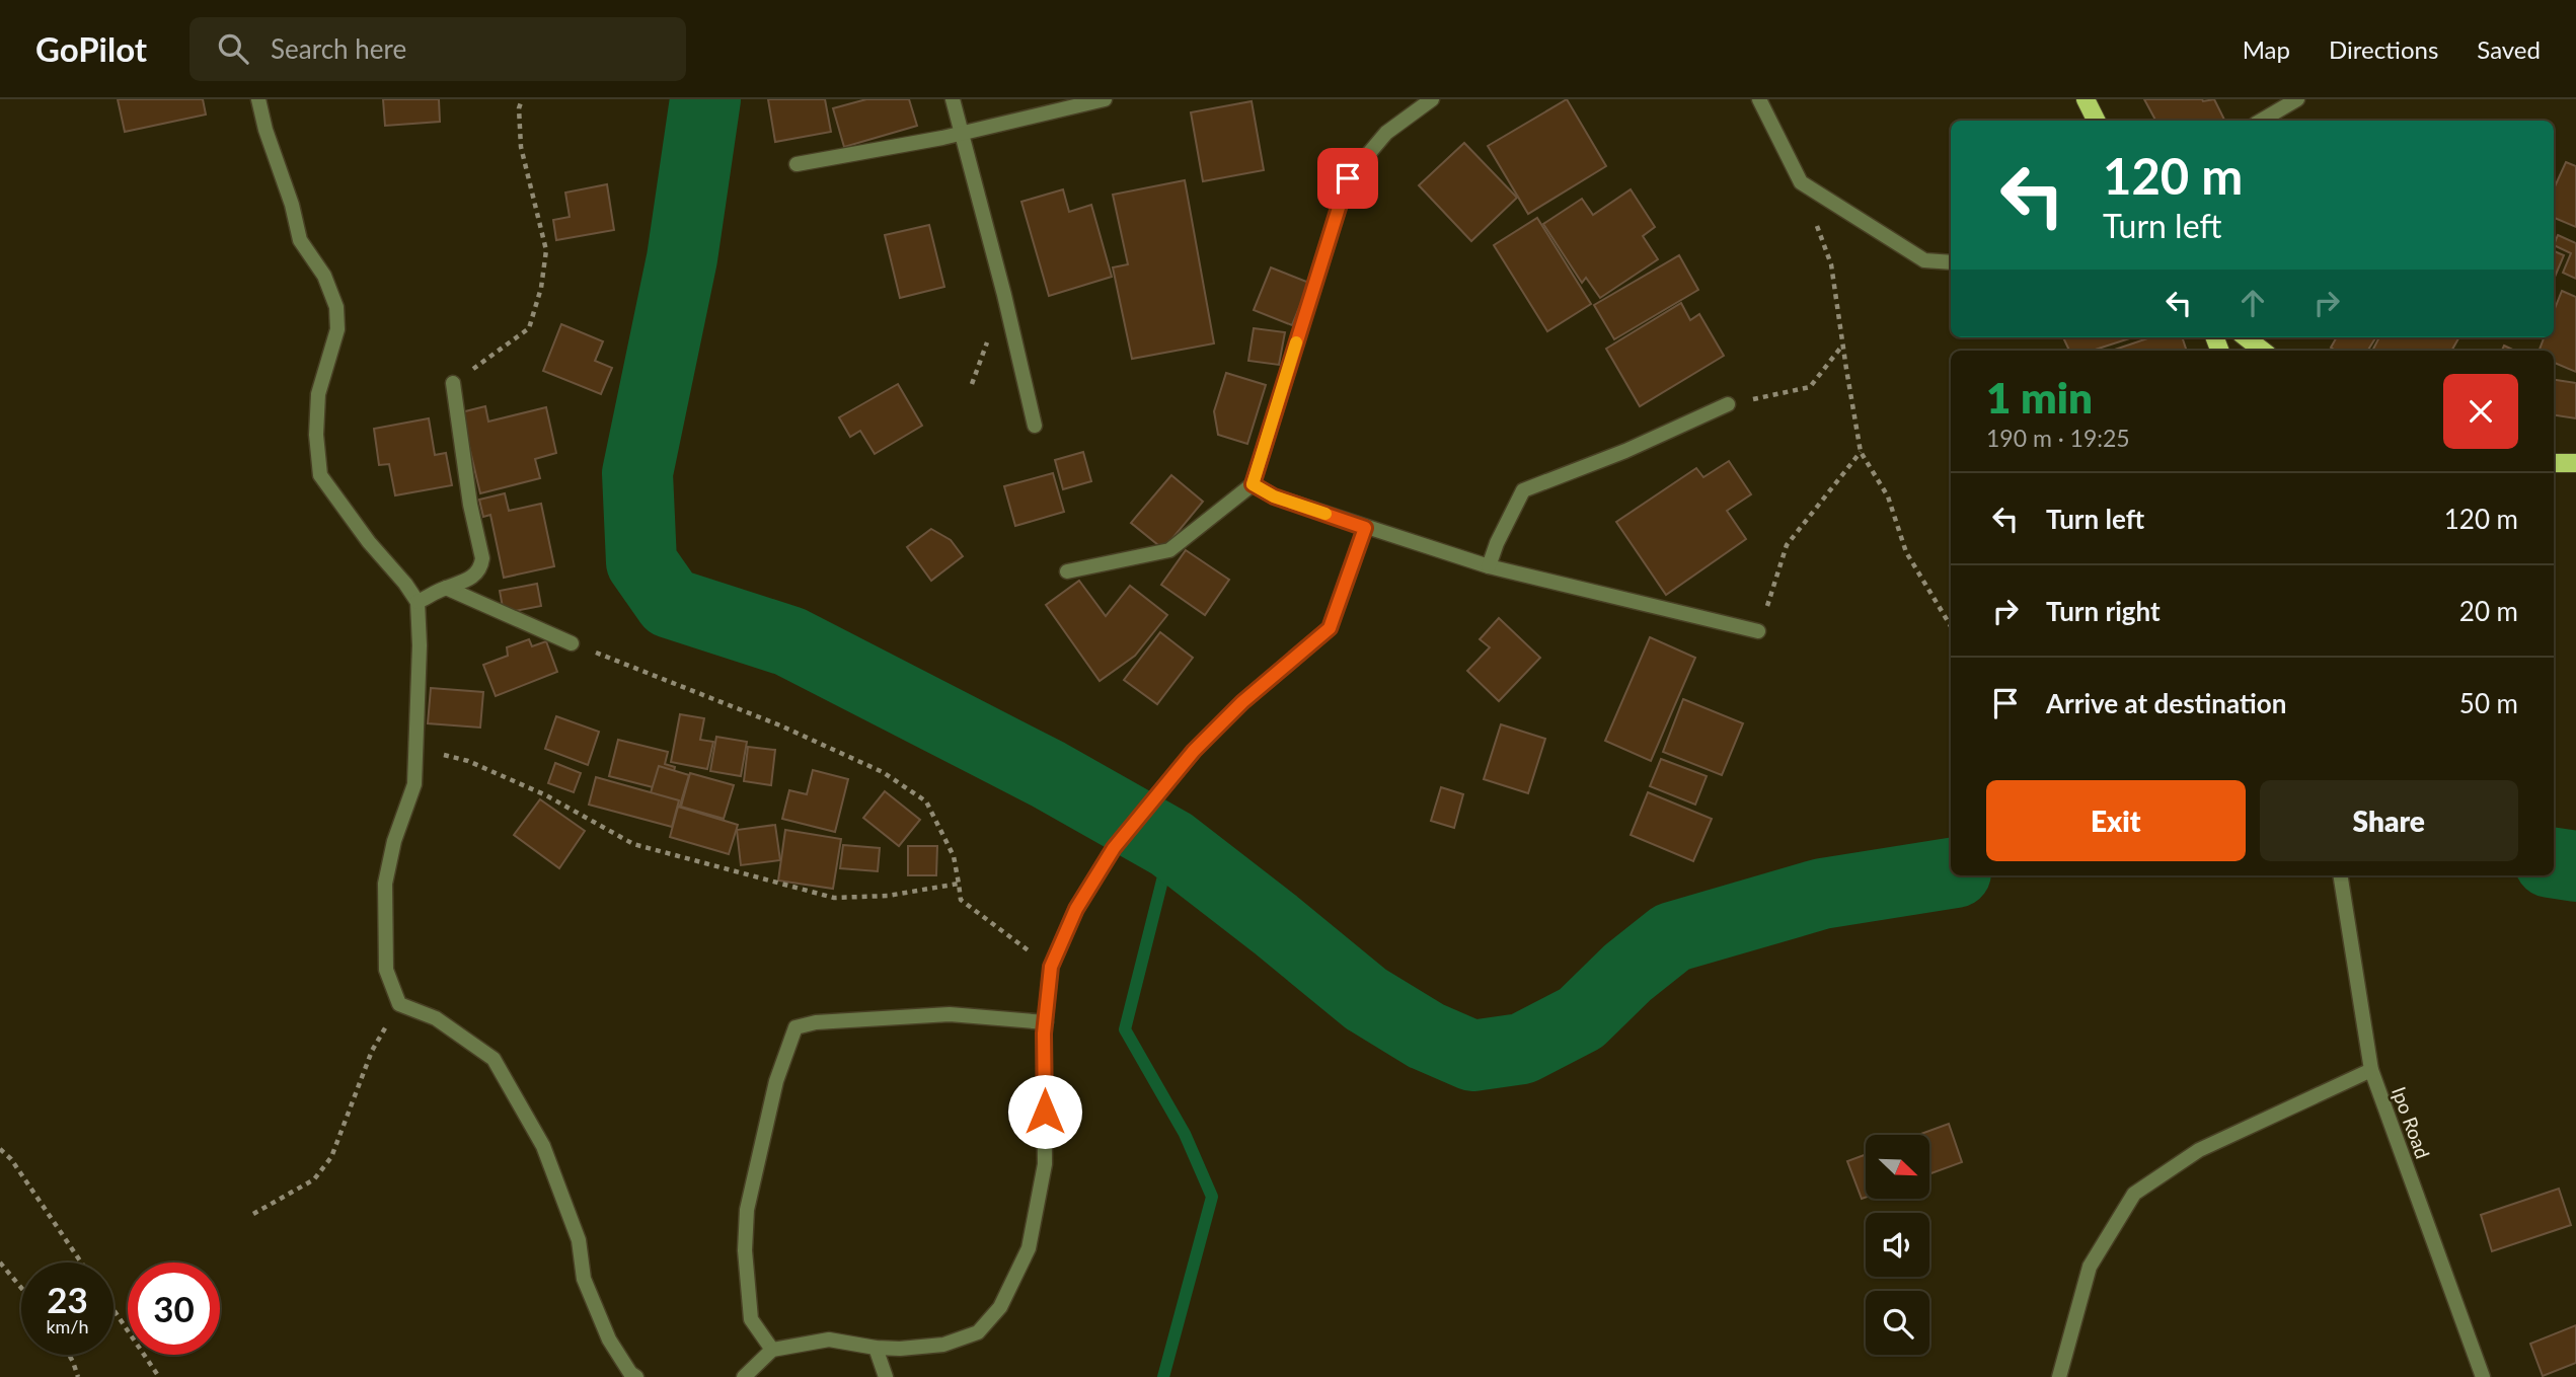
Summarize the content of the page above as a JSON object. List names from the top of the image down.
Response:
{
  "streets": {
    "street": ["Ipo Road"]
  },
  "north": "bottom right",
  "page": {
    "header": "GoPilot",
    "search": "Search here",
    "nav": ["Map", "Directions", "Saved"],
    "turn": ["120 m", "Turn left"],
    "heading": ["1 min", "190 m · 19:25"],
    "list": [
      {
        "name": "Turn left",
        "value": "120 m"
      },
      {
        "name": "Turn right",
        "value": "20 m"
      },
      {
        "name": "Arrive at destination",
        "value": "50 m"
      }
    ],
    "buttons": ["Exit", "Share"],
    "speed": "23 km/h",
    "limit": "30"
  }
}
